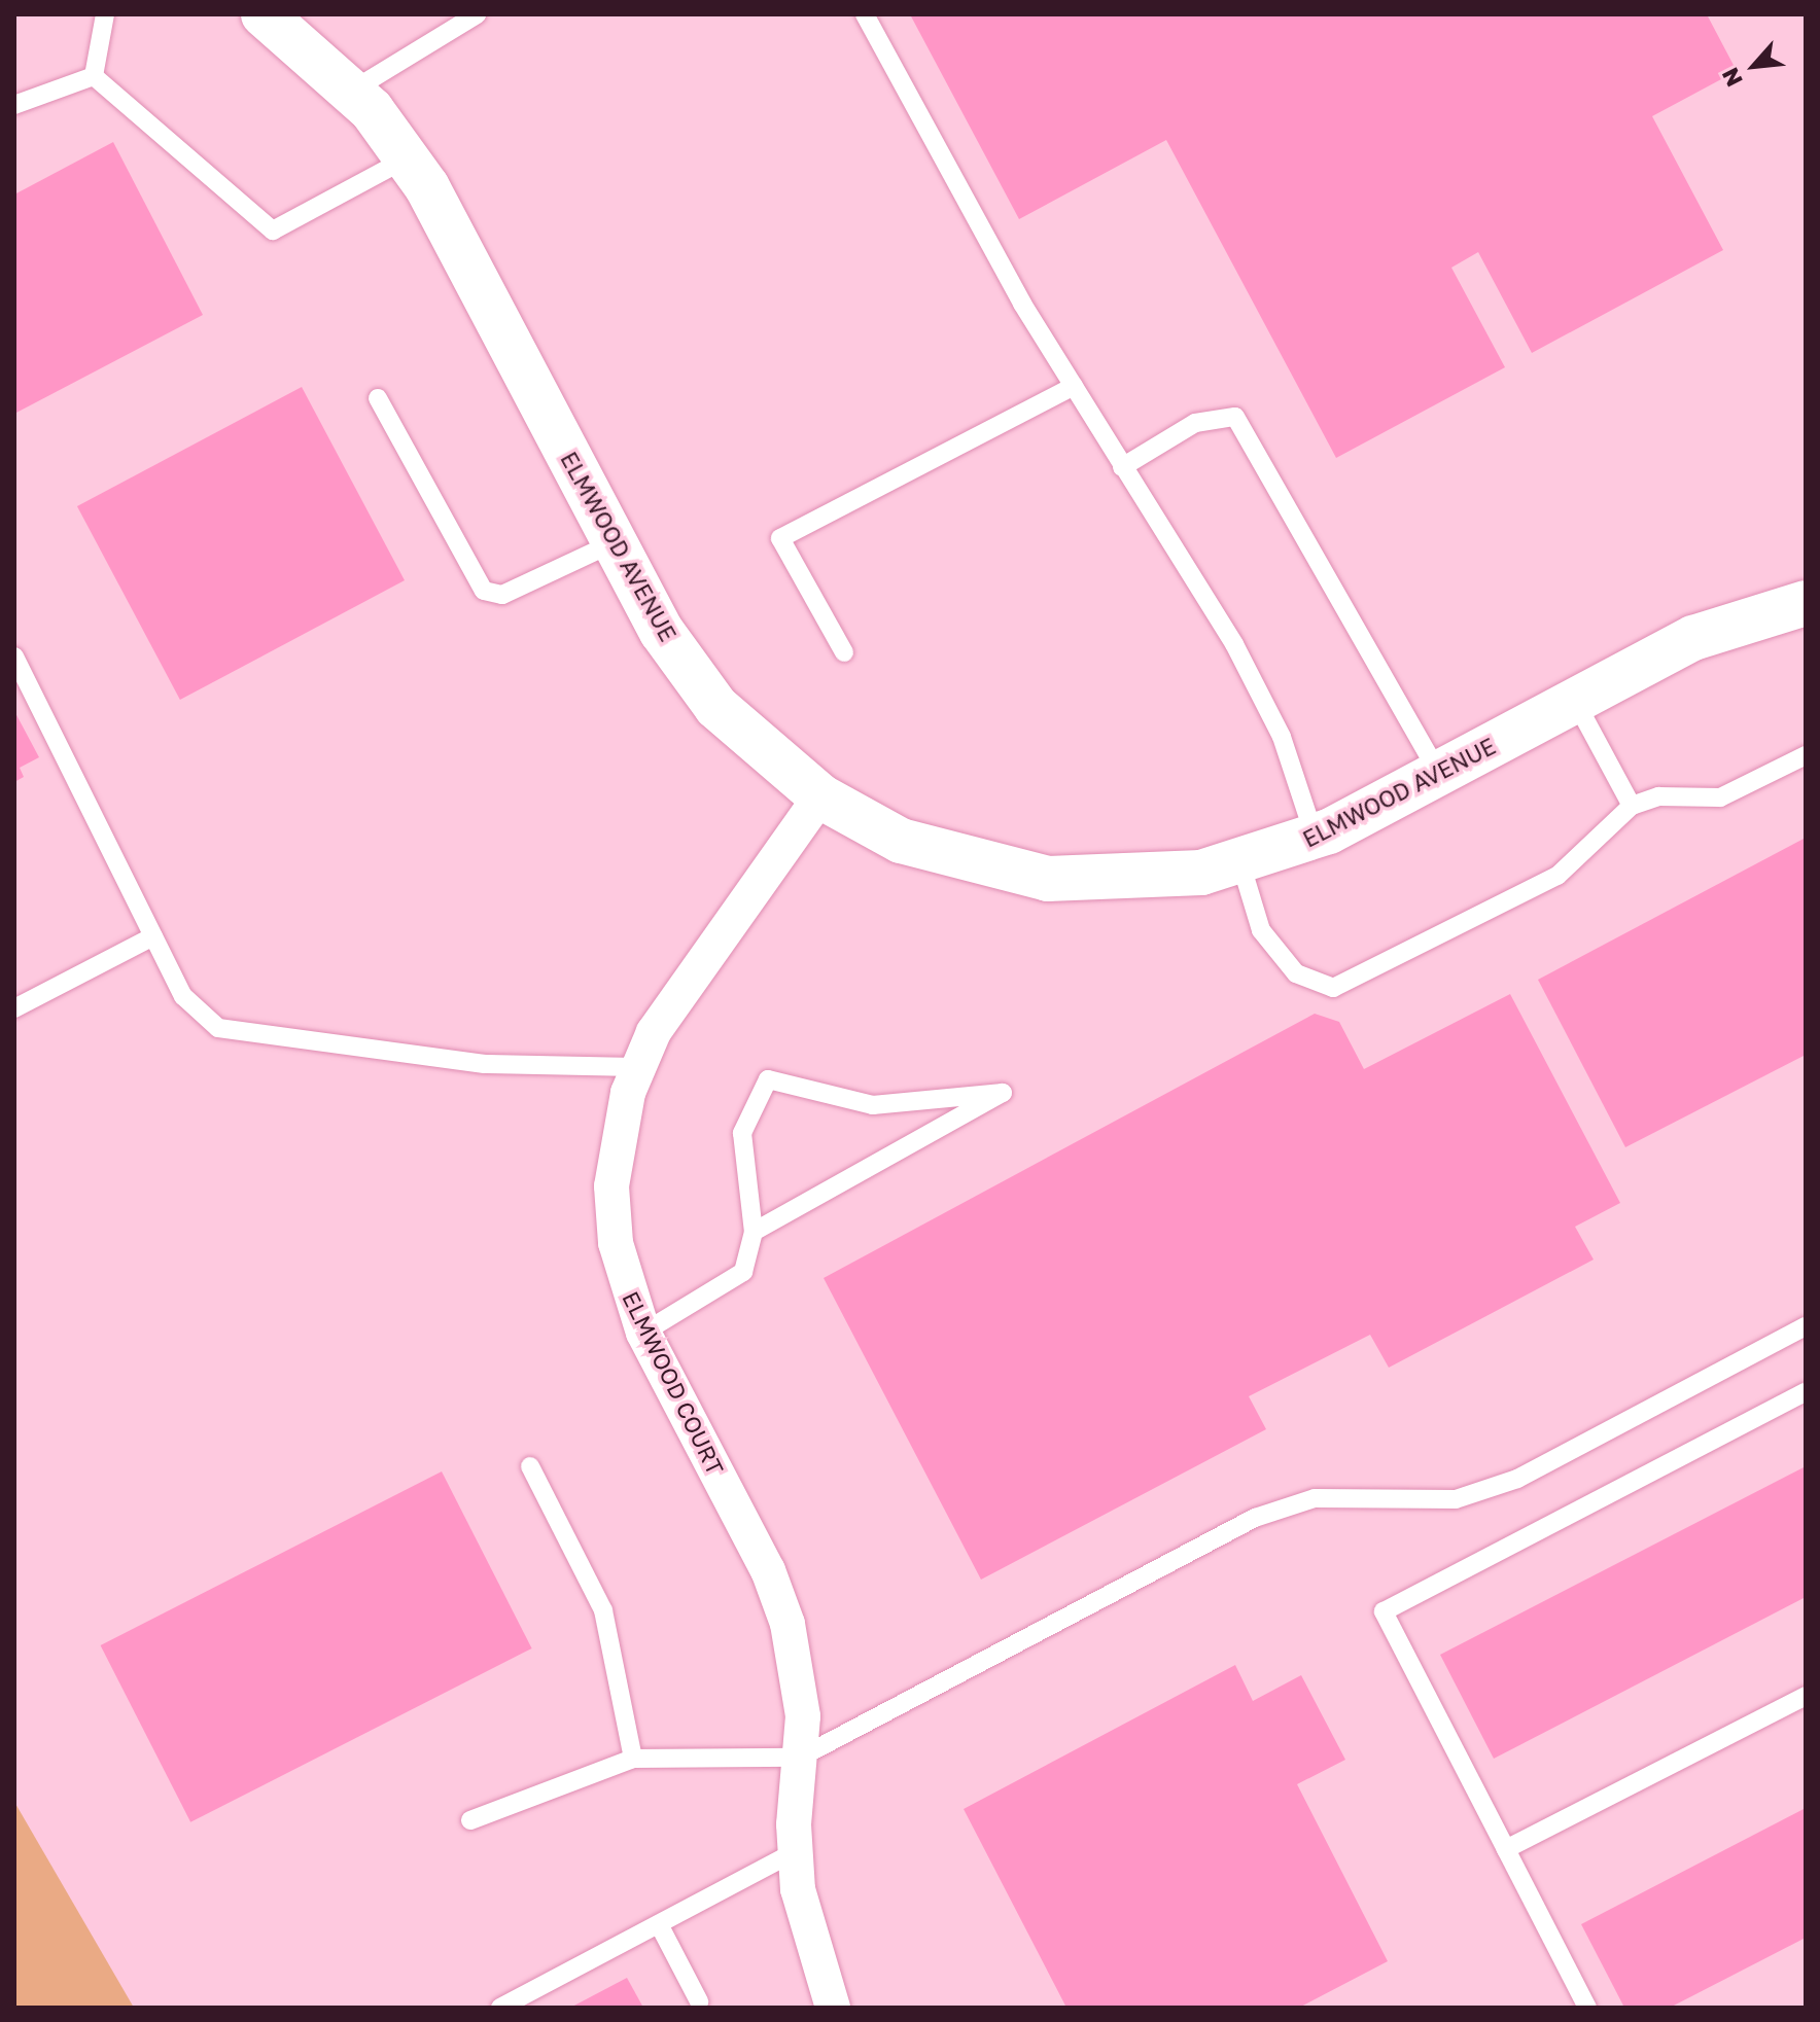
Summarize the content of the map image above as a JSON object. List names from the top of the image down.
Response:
{
  "streets": {
    "street": ["ELMWOOD AVENUE", "ELMWOOD COURT"]
  },
  "crossings": [
    ["ELMWOOD AVENUE", "ELMWOOD COURT"]
  ],
  "north": "bottom left"
}
